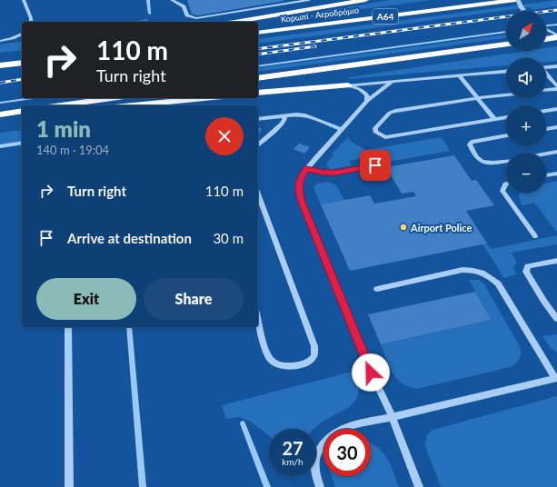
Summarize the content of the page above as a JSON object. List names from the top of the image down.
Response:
{
  "streets": {
    "highway": ["Κορωπί - Αεροδρόμιο", "Α64"]
  },
  "places": ["Airport Police"],
  "north": "top right",
  "page": {
    "map_buttons": ["+", "−"],
    "turn": ["110 m", "Turn right"],
    "heading": ["1 min", "140 m · 19:04"],
    "list": [
      {
        "name": "Turn right",
        "value": "110 m"
      },
      {
        "name": "Arrive at destination",
        "value": "30 m"
      }
    ],
    "buttons": ["Exit", "Share"],
    "speed": "27 km/h",
    "limit": "30"
  }
}
